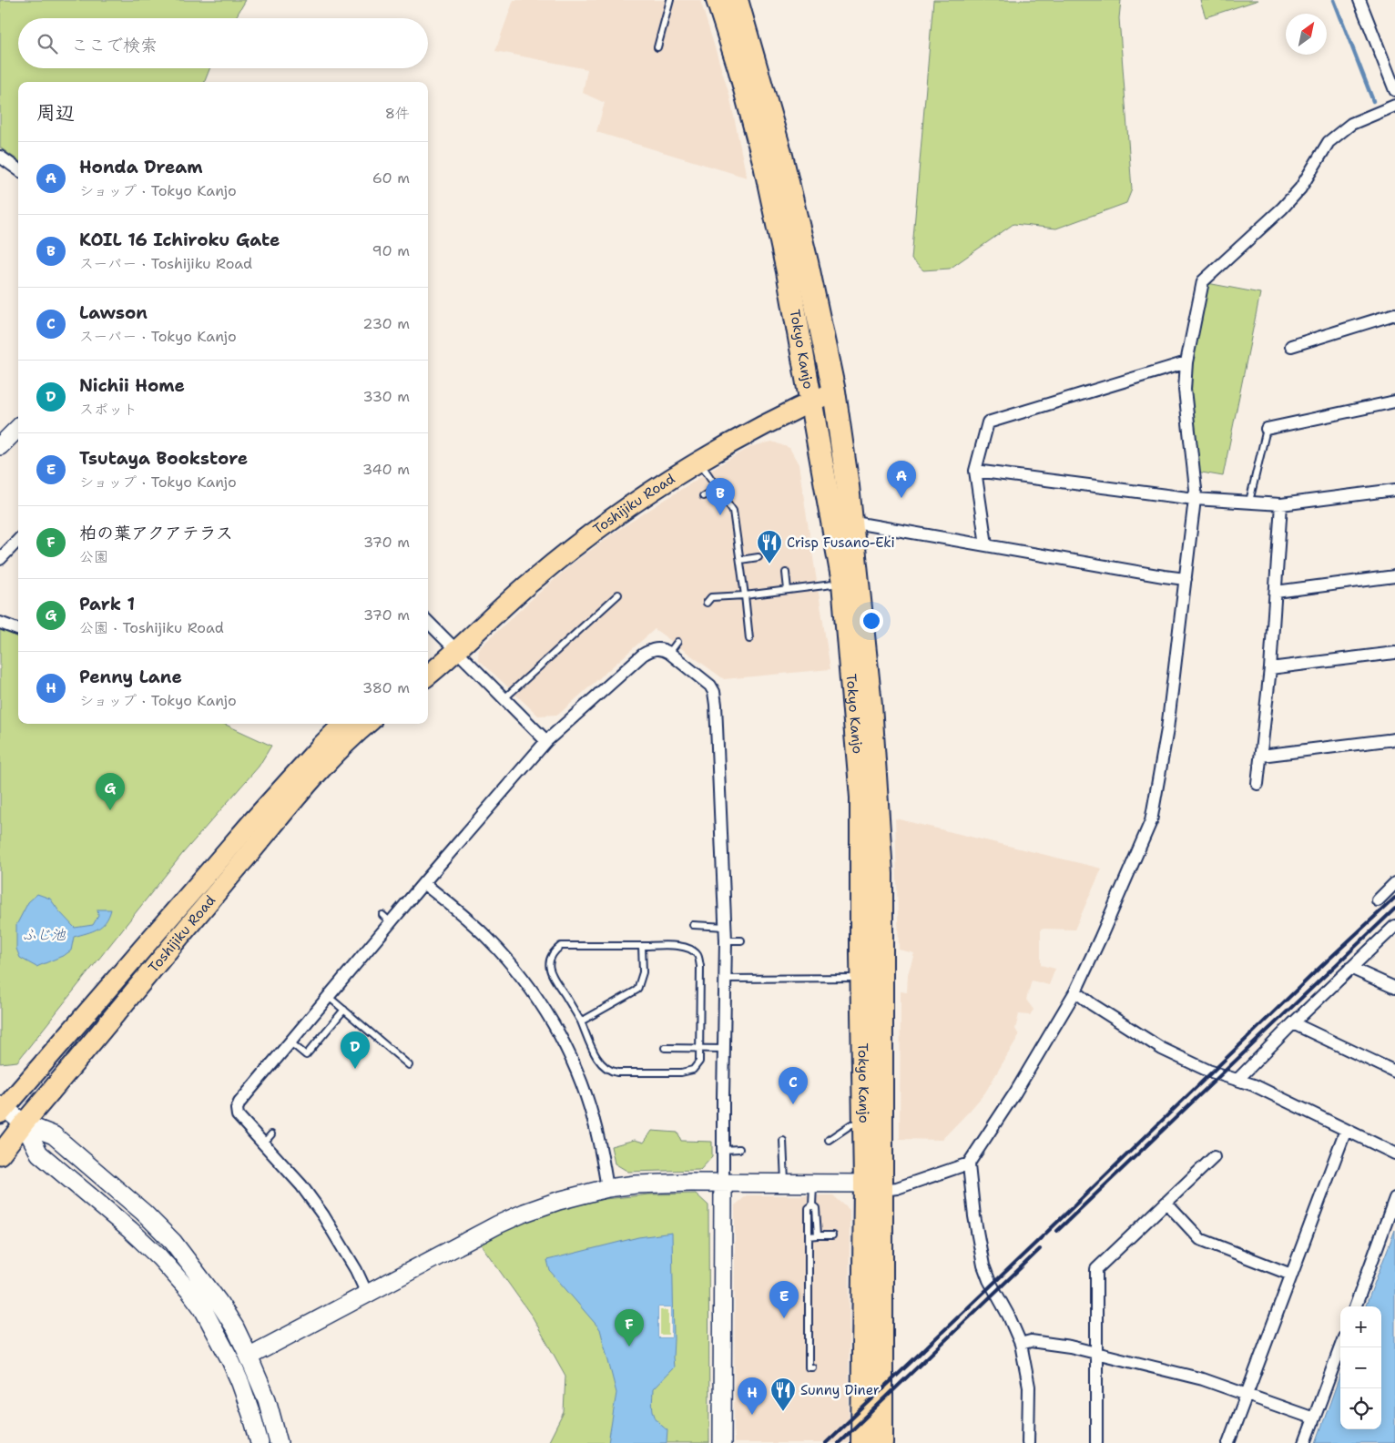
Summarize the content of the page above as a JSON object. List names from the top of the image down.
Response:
{
  "streets": {
    "highway": ["Tokyo Kanjo"],
    "main road": ["Toshijiku Road"]
  },
  "crossings": [
    ["Tokyo Kanjo", "Toshijiku Road"]
  ],
  "water": ["ふじ池"],
  "places": {
    "restaurant": ["Crisp Fusano-Eki", "Sunny Diner"]
  },
  "north": "top right",
  "page": {
    "search": "ここで検索",
    "heading": ["周辺", "8件"],
    "list": [
      {
        "mark": "A",
        "name": "Honda Dream",
        "note": "ショップ · Tokyo Kanjo",
        "value": "60 m"
      },
      {
        "mark": "B",
        "name": "KOIL 16 Ichiroku Gate",
        "note": "スーパー · Toshijiku Road",
        "value": "90 m"
      },
      {
        "mark": "C",
        "name": "Lawson",
        "note": "スーパー · Tokyo Kanjo",
        "value": "230 m"
      },
      {
        "mark": "D",
        "name": "Nichii Home",
        "note": "スポット",
        "value": "330 m"
      },
      {
        "mark": "E",
        "name": "Tsutaya Bookstore",
        "note": "ショップ · Tokyo Kanjo",
        "value": "340 m"
      },
      {
        "mark": "F",
        "name": "柏の葉アクアテラス",
        "note": "公園",
        "value": "370 m"
      },
      {
        "mark": "G",
        "name": "Park 1",
        "note": "公園 · Toshijiku Road",
        "value": "370 m"
      },
      {
        "mark": "H",
        "name": "Penny Lane",
        "note": "ショップ · Tokyo Kanjo",
        "value": "380 m"
      }
    ],
    "pins": [
      "A",
      "B",
      "G",
      "D",
      "C",
      "E",
      "F",
      "H"
    ],
    "map_buttons": ["+", "−"]
  }
}
